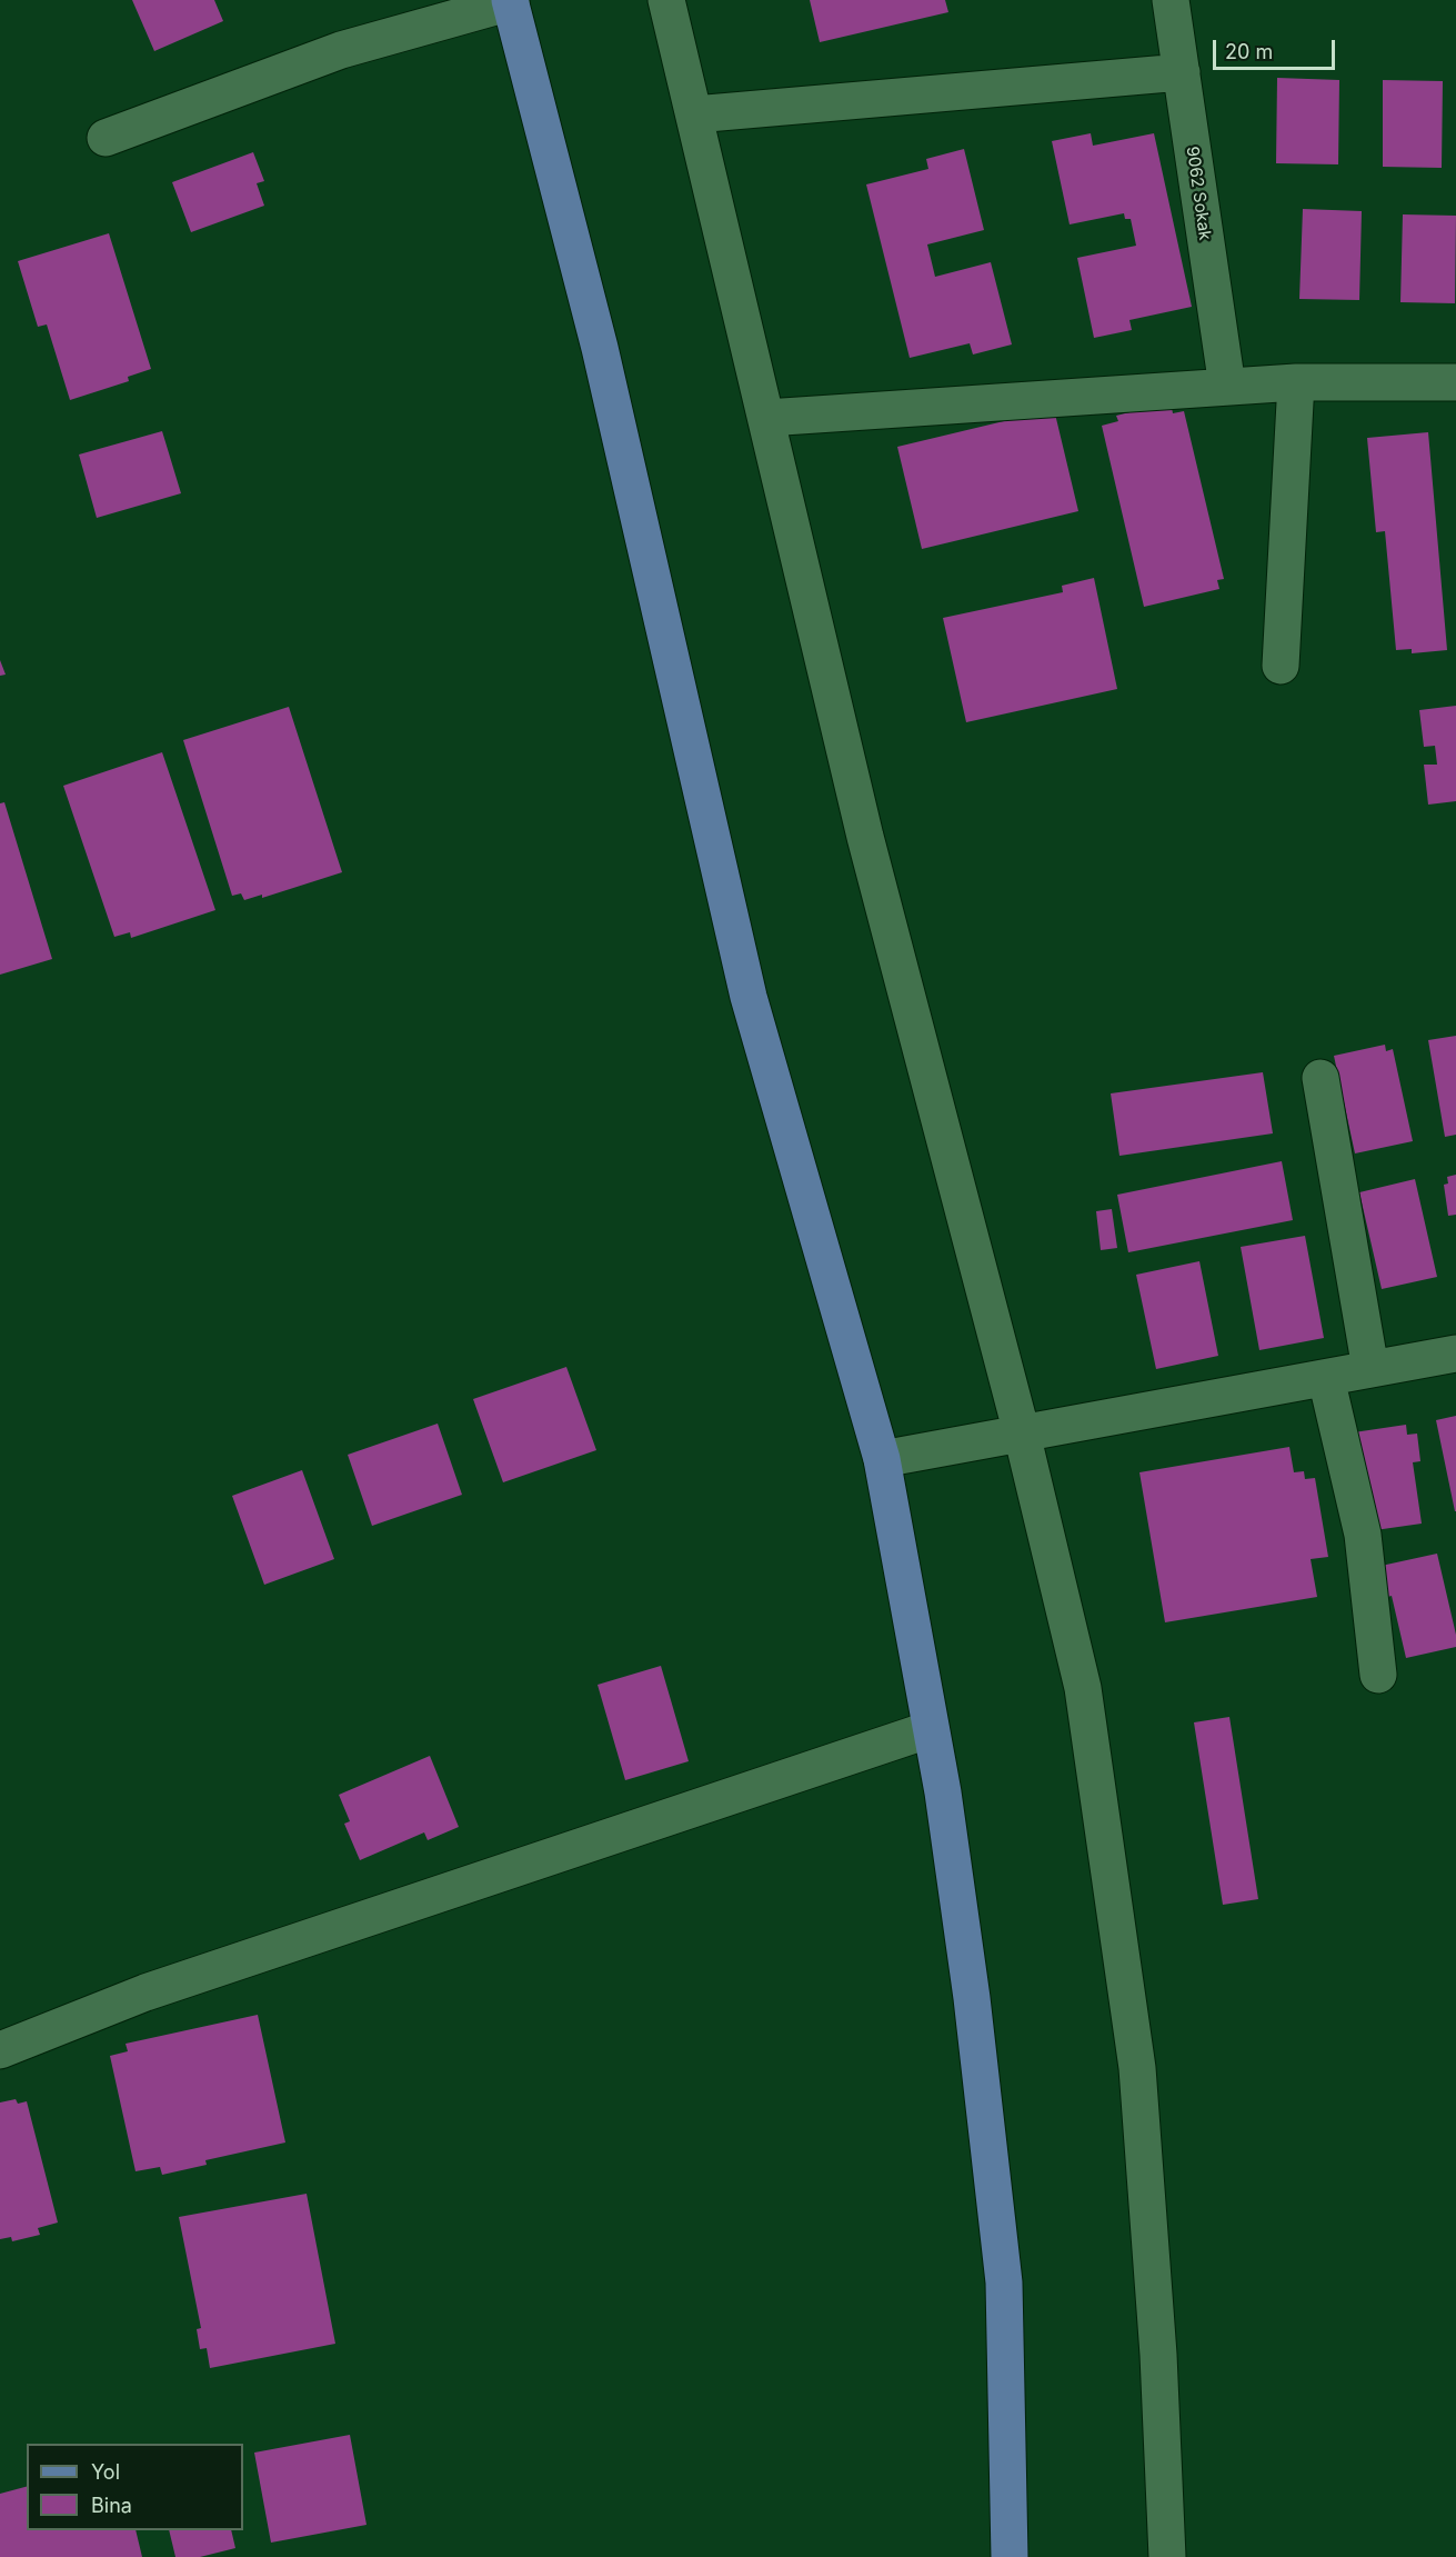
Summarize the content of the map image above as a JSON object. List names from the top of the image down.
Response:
{
  "streets": {
    "street": ["9062 Sokak"]
  },
  "legend": ["Yol", "Bina"],
  "scale_bar": "20 m"
}
